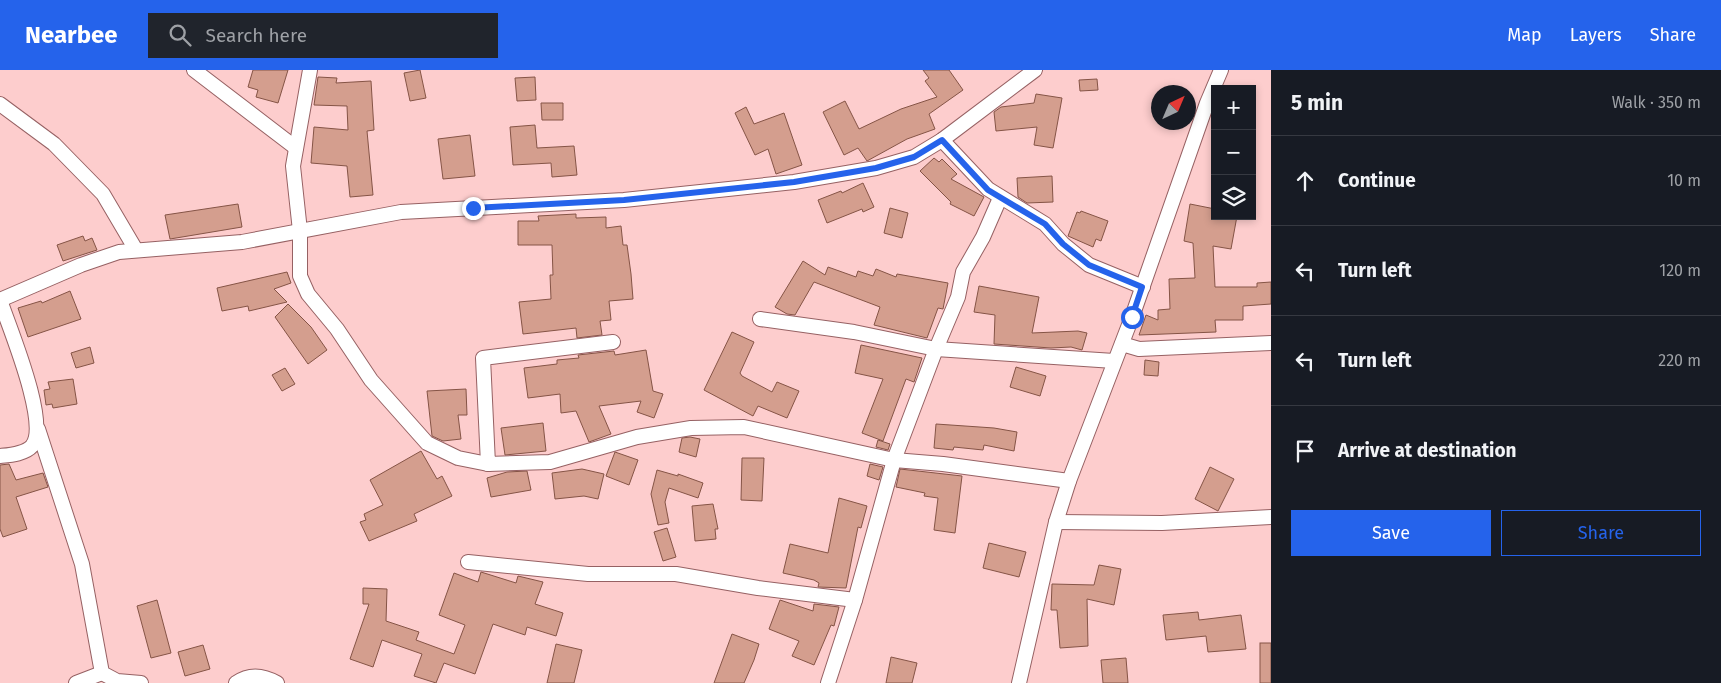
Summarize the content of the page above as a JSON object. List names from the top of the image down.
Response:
{
  "north": "top right",
  "page": {
    "header": "Nearbee",
    "search": "Search here",
    "nav": ["Map", "Layers", "Share"],
    "heading": ["5 min", "Walk · 350 m"],
    "map_buttons": ["+", "−"],
    "list": [
      ["Continue", "10 m"],
      ["Turn left", "120 m"],
      ["Turn left", "220 m"],
      "Arrive at destination"
    ],
    "buttons": ["Save", "Share"]
  }
}
